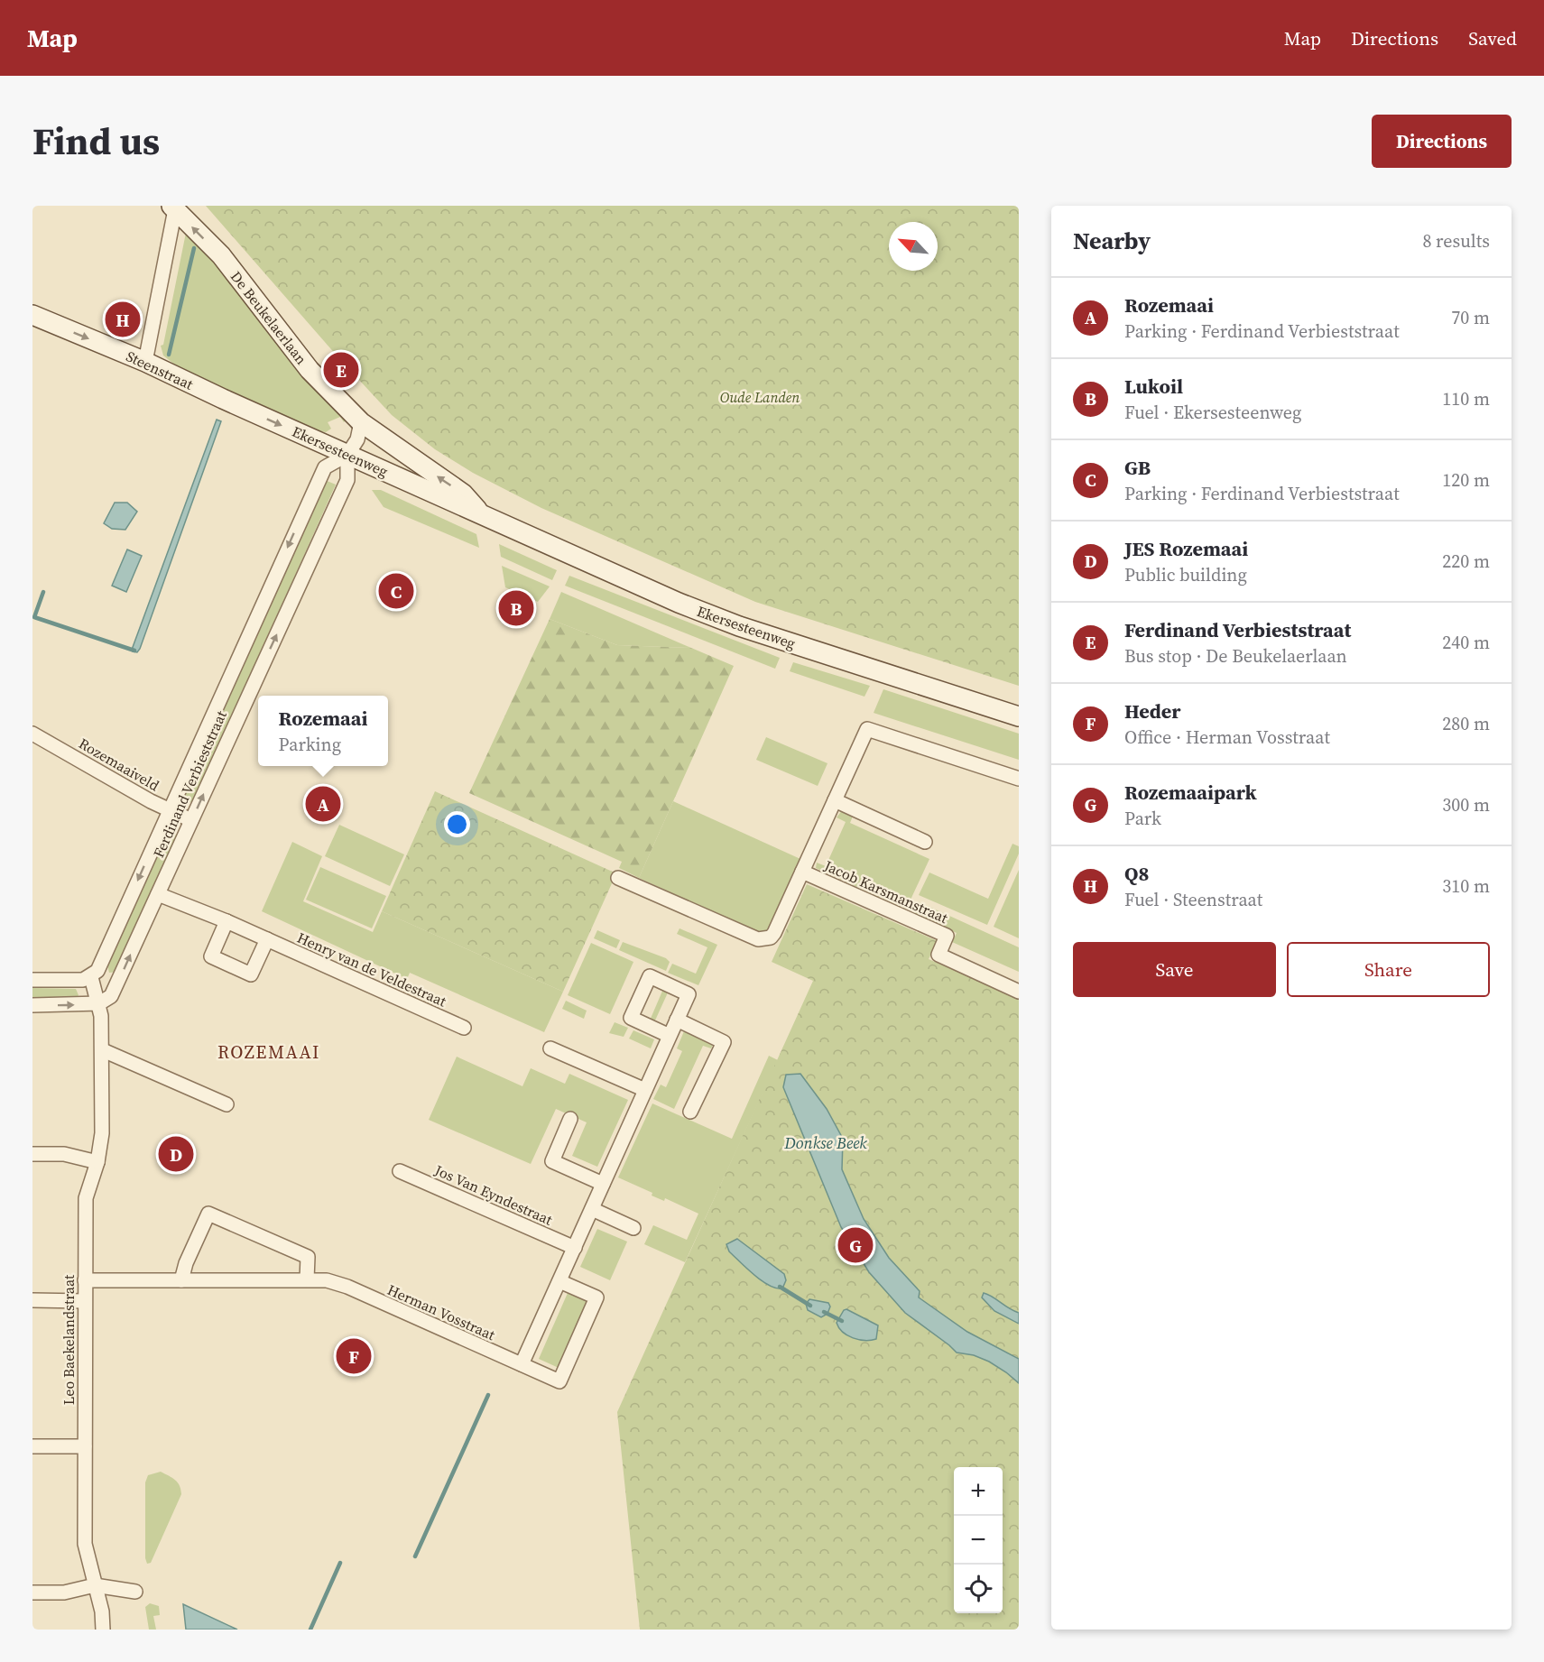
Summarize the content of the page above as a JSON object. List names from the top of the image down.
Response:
{
  "streets": {
    "main road": ["De Beukelaerlaan", "Steenstraat", "Ekersesteenweg"],
    "street": [
      "Rozemaaiveld",
      "Ferdinand Verbieststraat",
      "Jacob Karsmanstraat",
      "Henry van de Veldestraat",
      "Jos Van Eyndestraat",
      "Herman Vosstraat",
      "Leo Baekelandstraat"
    ]
  },
  "crossings": [
    ["De Beukelaerlaan", "Steenstraat"],
    ["De Beukelaerlaan", "Ekersesteenweg"],
    ["Steenstraat", "Ekersesteenweg"],
    ["Ekersesteenweg", "Ferdinand Verbieststraat"],
    ["Rozemaaiveld", "Ferdinand Verbieststraat"],
    ["Ferdinand Verbieststraat", "Henry van de Veldestraat"],
    ["Ferdinand Verbieststraat", "Leo Baekelandstraat"],
    ["Herman Vosstraat", "Leo Baekelandstraat"]
  ],
  "one_way": ["De Beukelaerlaan", "Steenstraat"],
  "districts": ["ROZEMAAI"],
  "water": ["Donkse Beek"],
  "parks": ["Oude Landen"],
  "north": "top left",
  "page": {
    "header": "Map",
    "nav": ["Map", "Directions", "Saved"],
    "title": "Find us",
    "buttons": [
      "Directions",
      ["Save", "Share"]
    ],
    "heading": ["Nearby", "8 results"],
    "list": [
      {
        "mark": "A",
        "name": "Rozemaai",
        "note": "Parking · Ferdinand Verbieststraat",
        "value": "70 m"
      },
      {
        "mark": "B",
        "name": "Lukoil",
        "note": "Fuel · Ekersesteenweg",
        "value": "110 m"
      },
      {
        "mark": "C",
        "name": "GB",
        "note": "Parking · Ferdinand Verbieststraat",
        "value": "120 m"
      },
      {
        "mark": "D",
        "name": "JES Rozemaai",
        "note": "Public building",
        "value": "220 m"
      },
      {
        "mark": "E",
        "name": "Ferdinand Verbieststraat",
        "note": "Bus stop · De Beukelaerlaan",
        "value": "240 m"
      },
      {
        "mark": "F",
        "name": "Heder",
        "note": "Office · Herman Vosstraat",
        "value": "280 m"
      },
      {
        "mark": "G",
        "name": "Rozemaaipark",
        "note": "Park",
        "value": "300 m"
      },
      {
        "mark": "H",
        "name": "Q8",
        "note": "Fuel · Steenstraat",
        "value": "310 m"
      }
    ],
    "pins": [
      "H",
      "E",
      "C",
      "B",
      "A",
      "D",
      "G",
      "F"
    ],
    "popup": ["Rozemaai", "Parking"],
    "map_buttons": ["+", "−"]
  }
}
